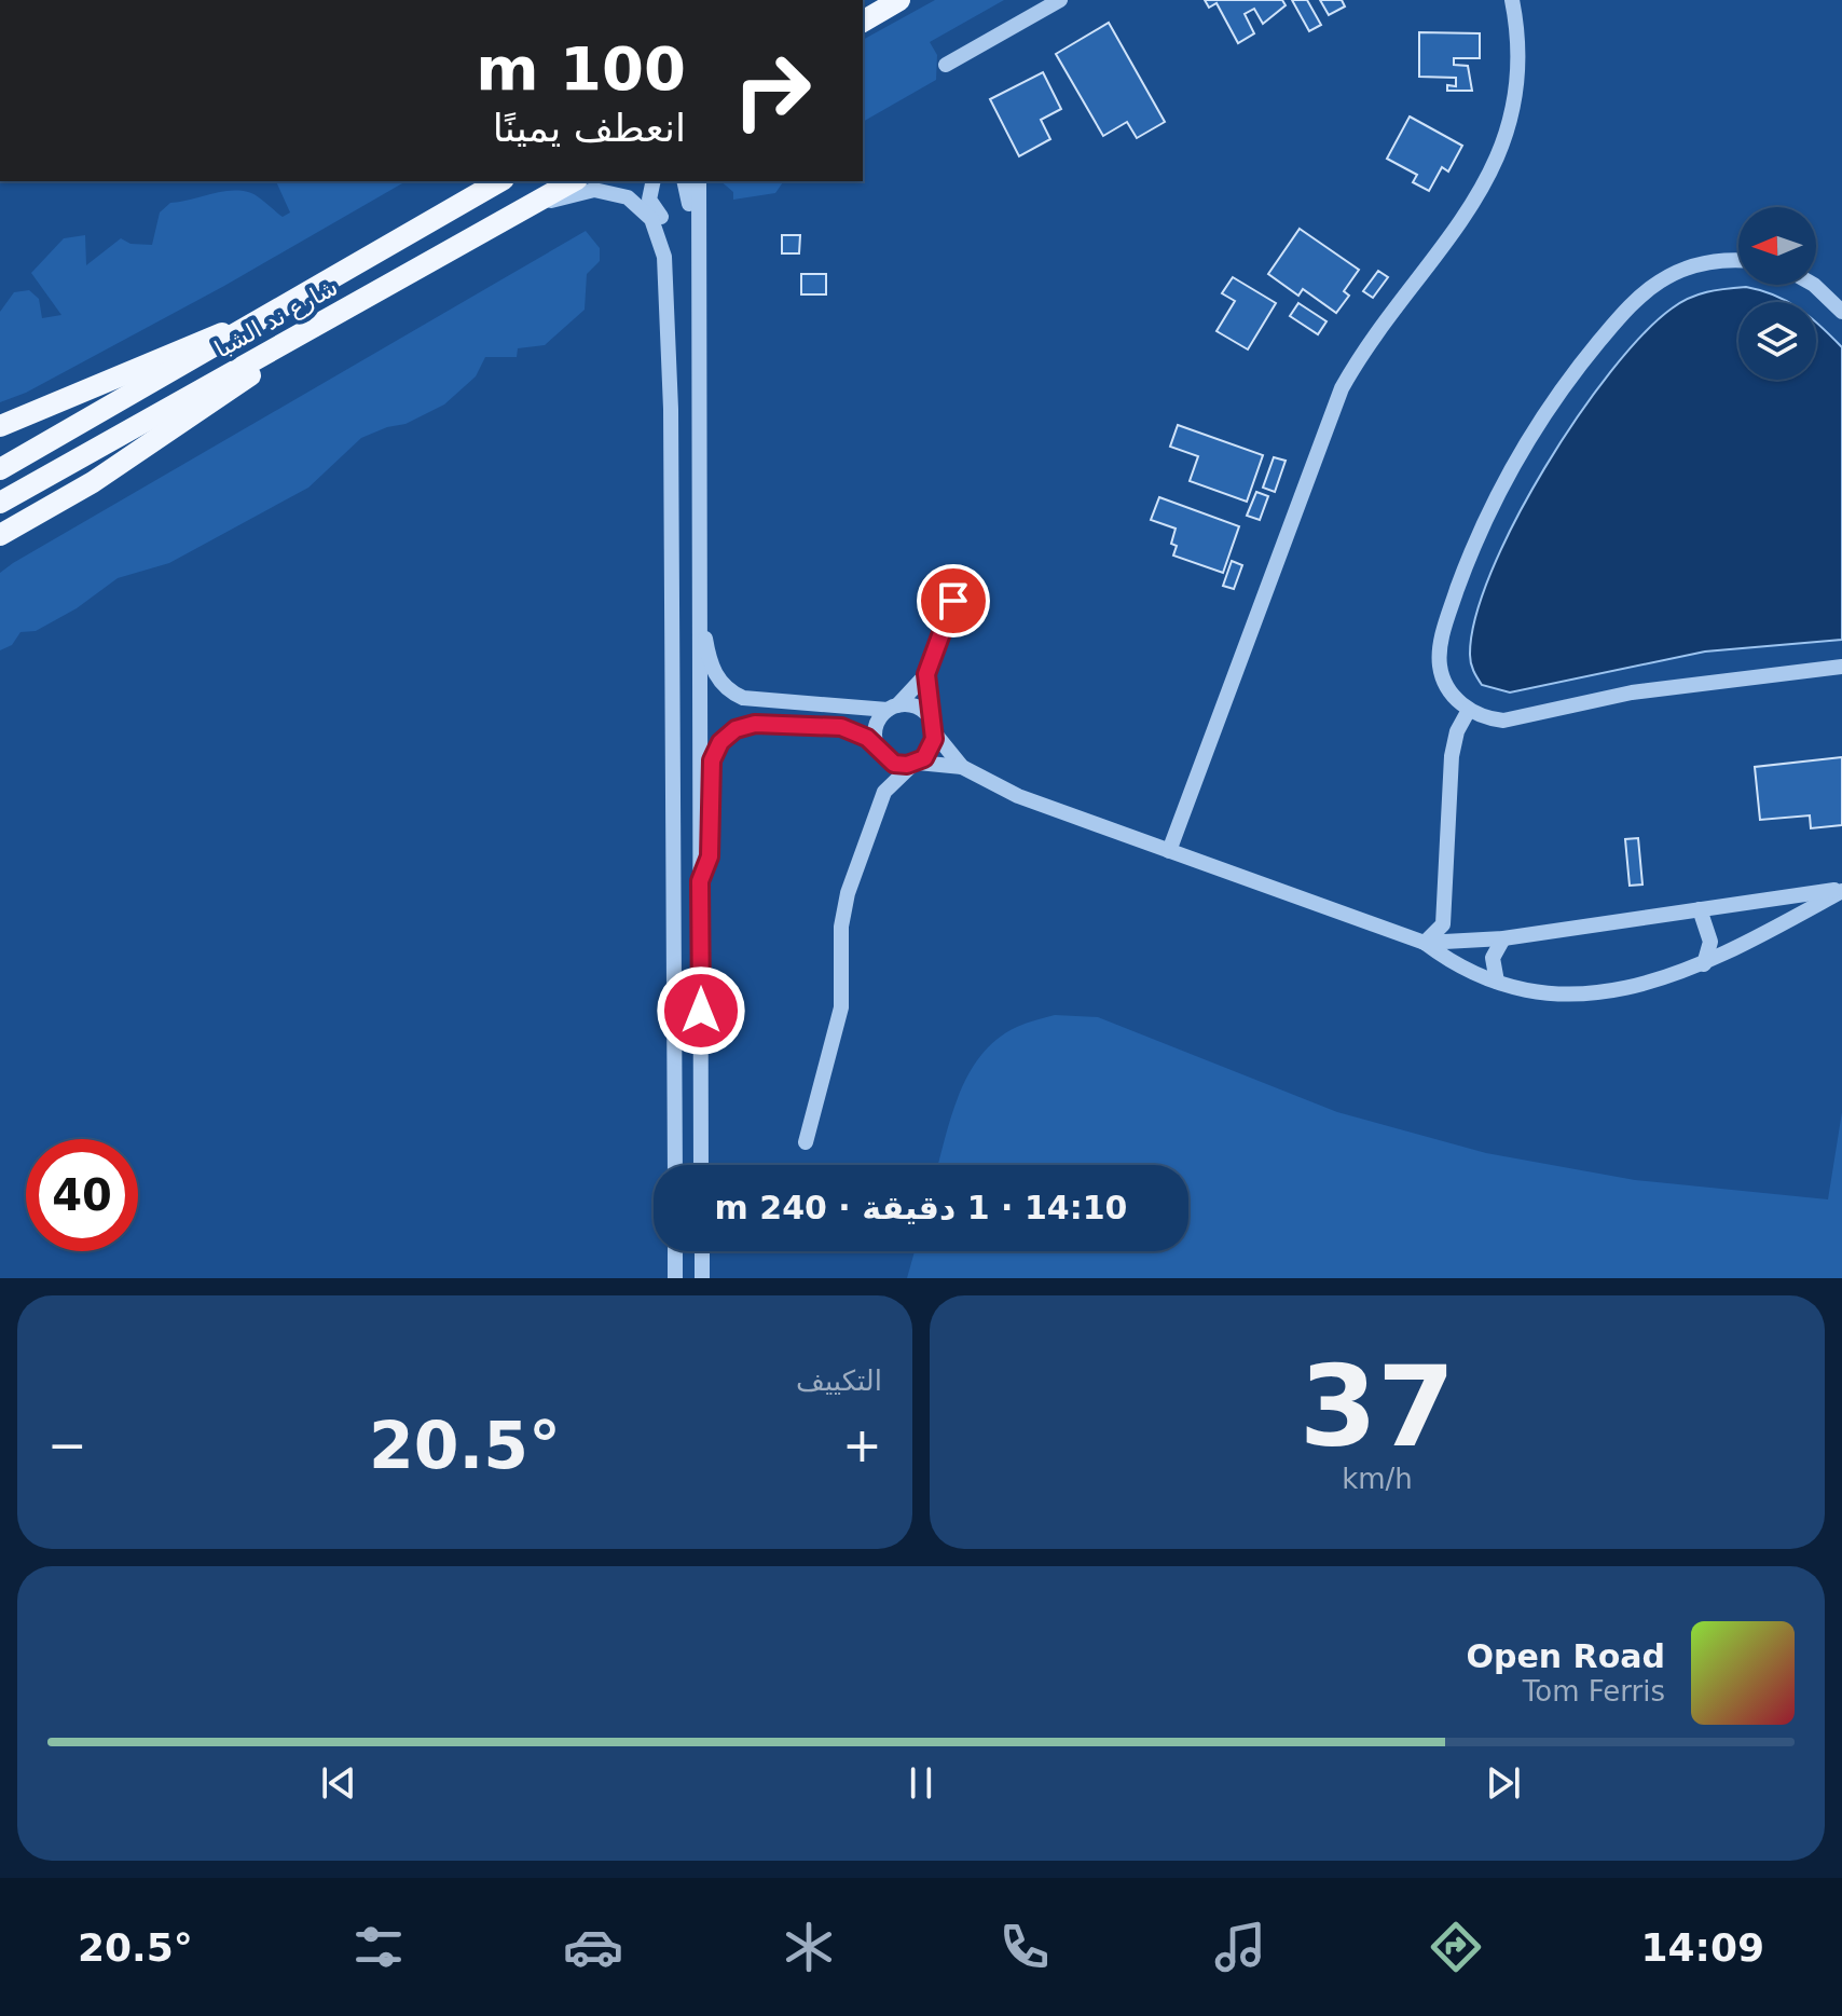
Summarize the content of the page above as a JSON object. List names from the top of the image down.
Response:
{
  "streets": {
    "main road": ["شارع ند الشبا"]
  },
  "north": "left",
  "page": {
    "turn": ["100 m", "انعطف يمينًا"],
    "limit": "40",
    "trip": "14:10 · 1 دقيقة · 240 m",
    "tile": [
      ["37", "km/h"],
      "التكييف"
    ],
    "heat": ["−", "20.5°", "+"],
    "song": ["Open Road", "Tom Ferris"],
    "tabs": ["14:09", "20.5°"]
  }
}
